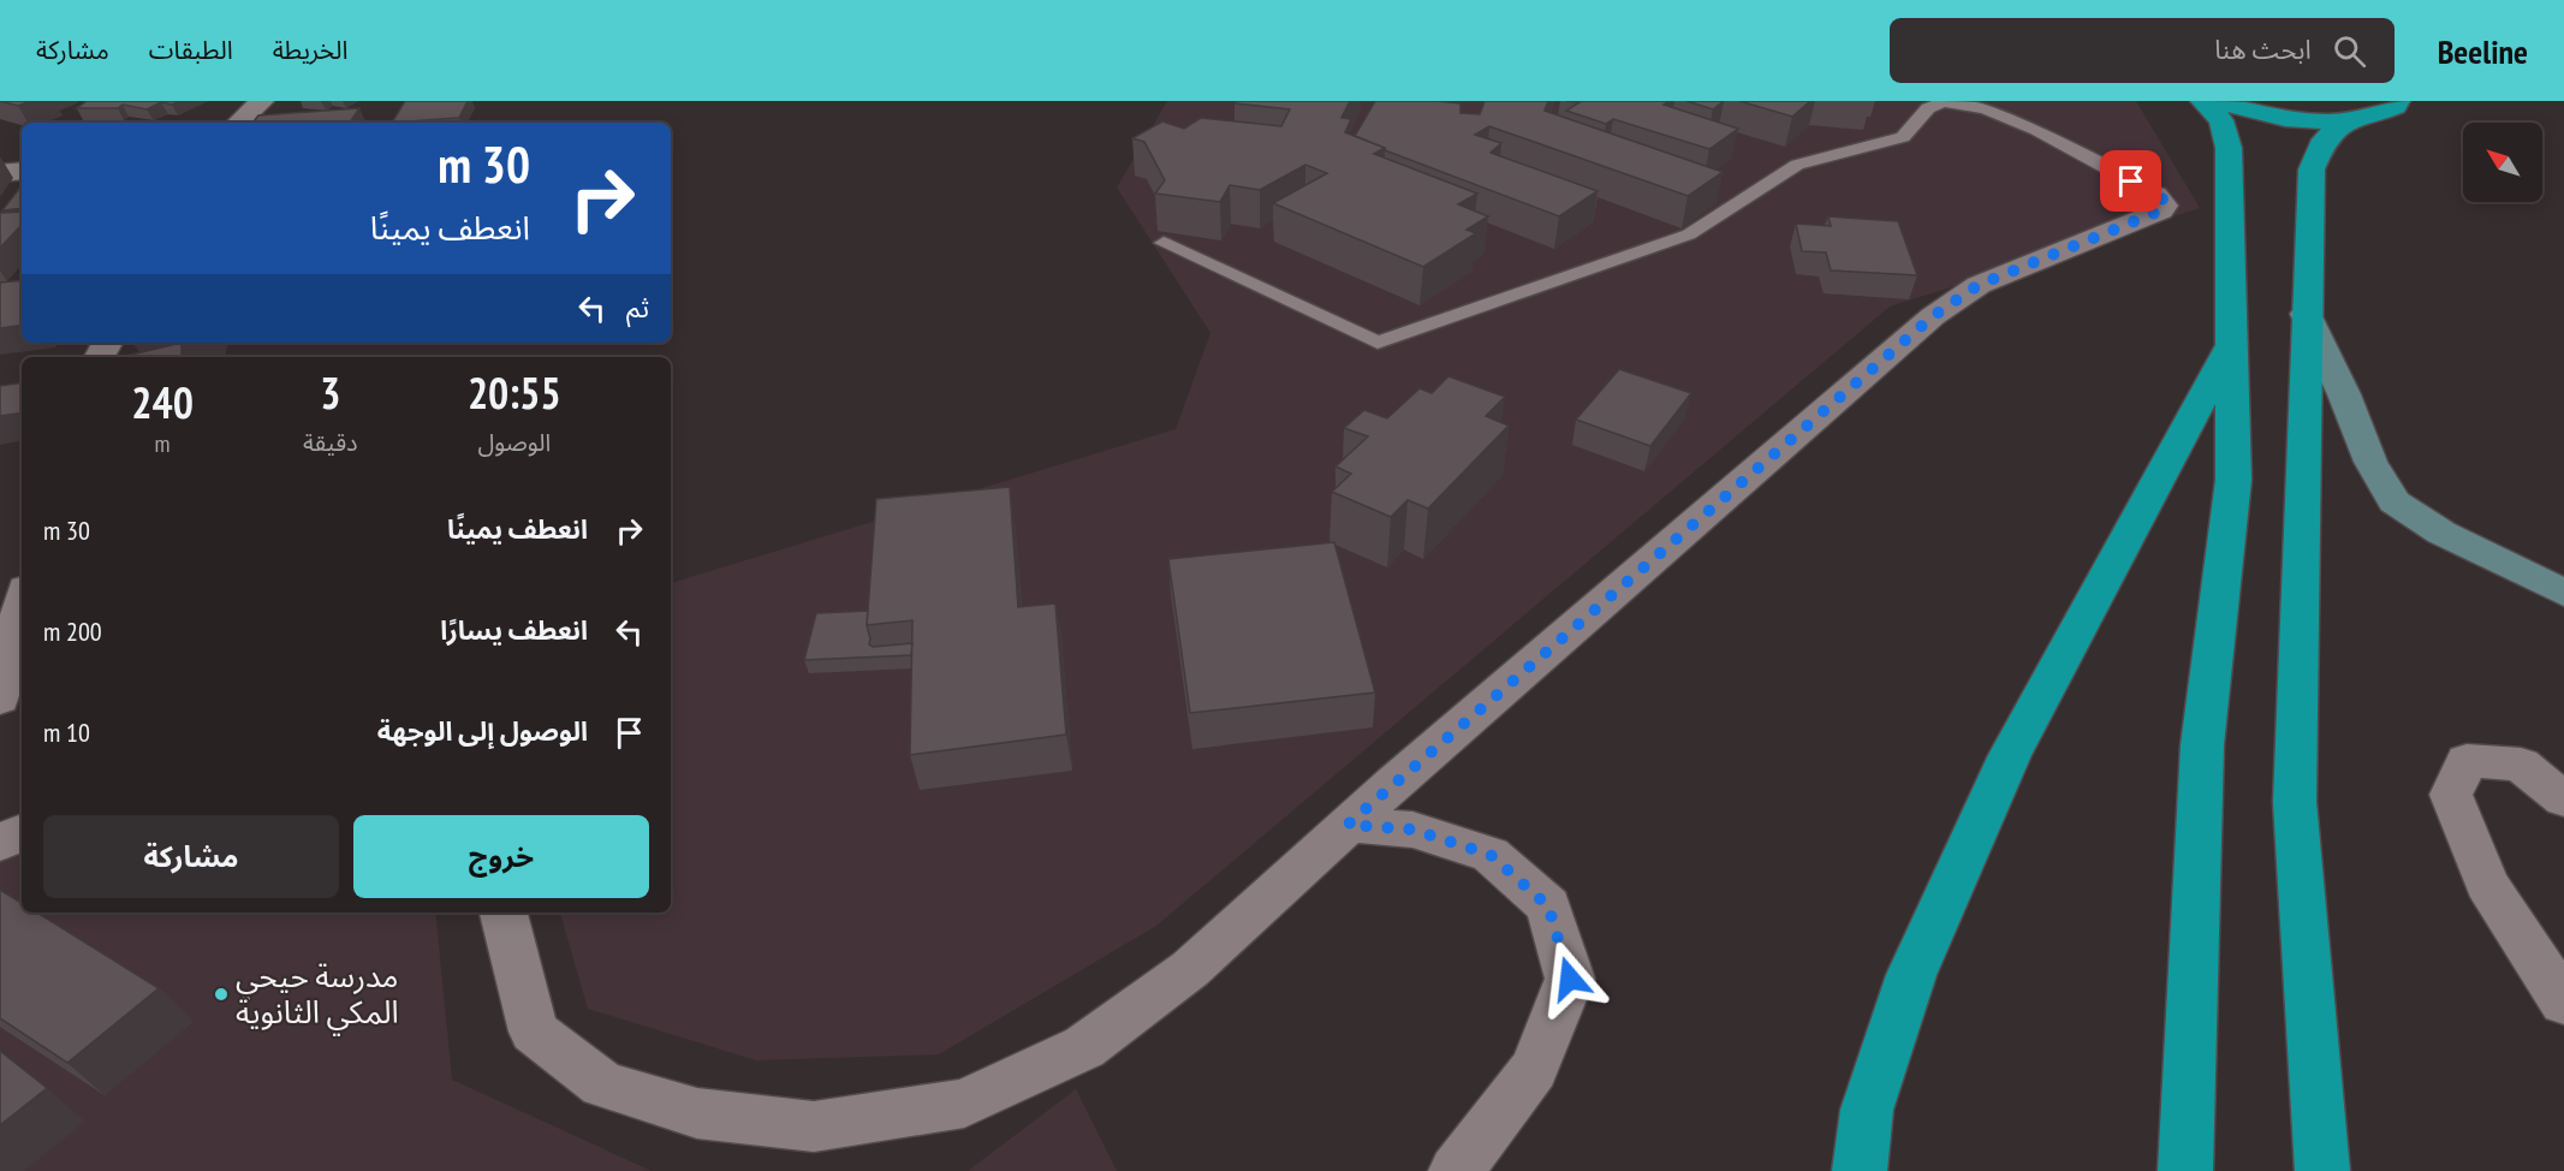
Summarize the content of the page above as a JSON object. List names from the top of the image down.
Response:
{
  "places": ["مدرسة حيحي المكي الثانوية"],
  "north": "top left",
  "page": {
    "header": "Beeline",
    "search": "ابحث هنا",
    "nav": ["الخريطة", "الطبقات", "مشاركة"],
    "turn": ["30 m", "انعطف يمينًا"],
    "then": "ثم",
    "eta": [
      "20:55",
      "الوصول",
      "3",
      "دقيقة",
      "240",
      "m"
    ],
    "list": [
      {
        "name": "انعطف يمينًا",
        "value": "30 m"
      },
      {
        "name": "انعطف يسارًا",
        "value": "200 m"
      },
      {
        "name": "الوصول إلى الوجهة",
        "value": "10 m"
      }
    ],
    "buttons": ["خروج", "مشاركة"]
  }
}
